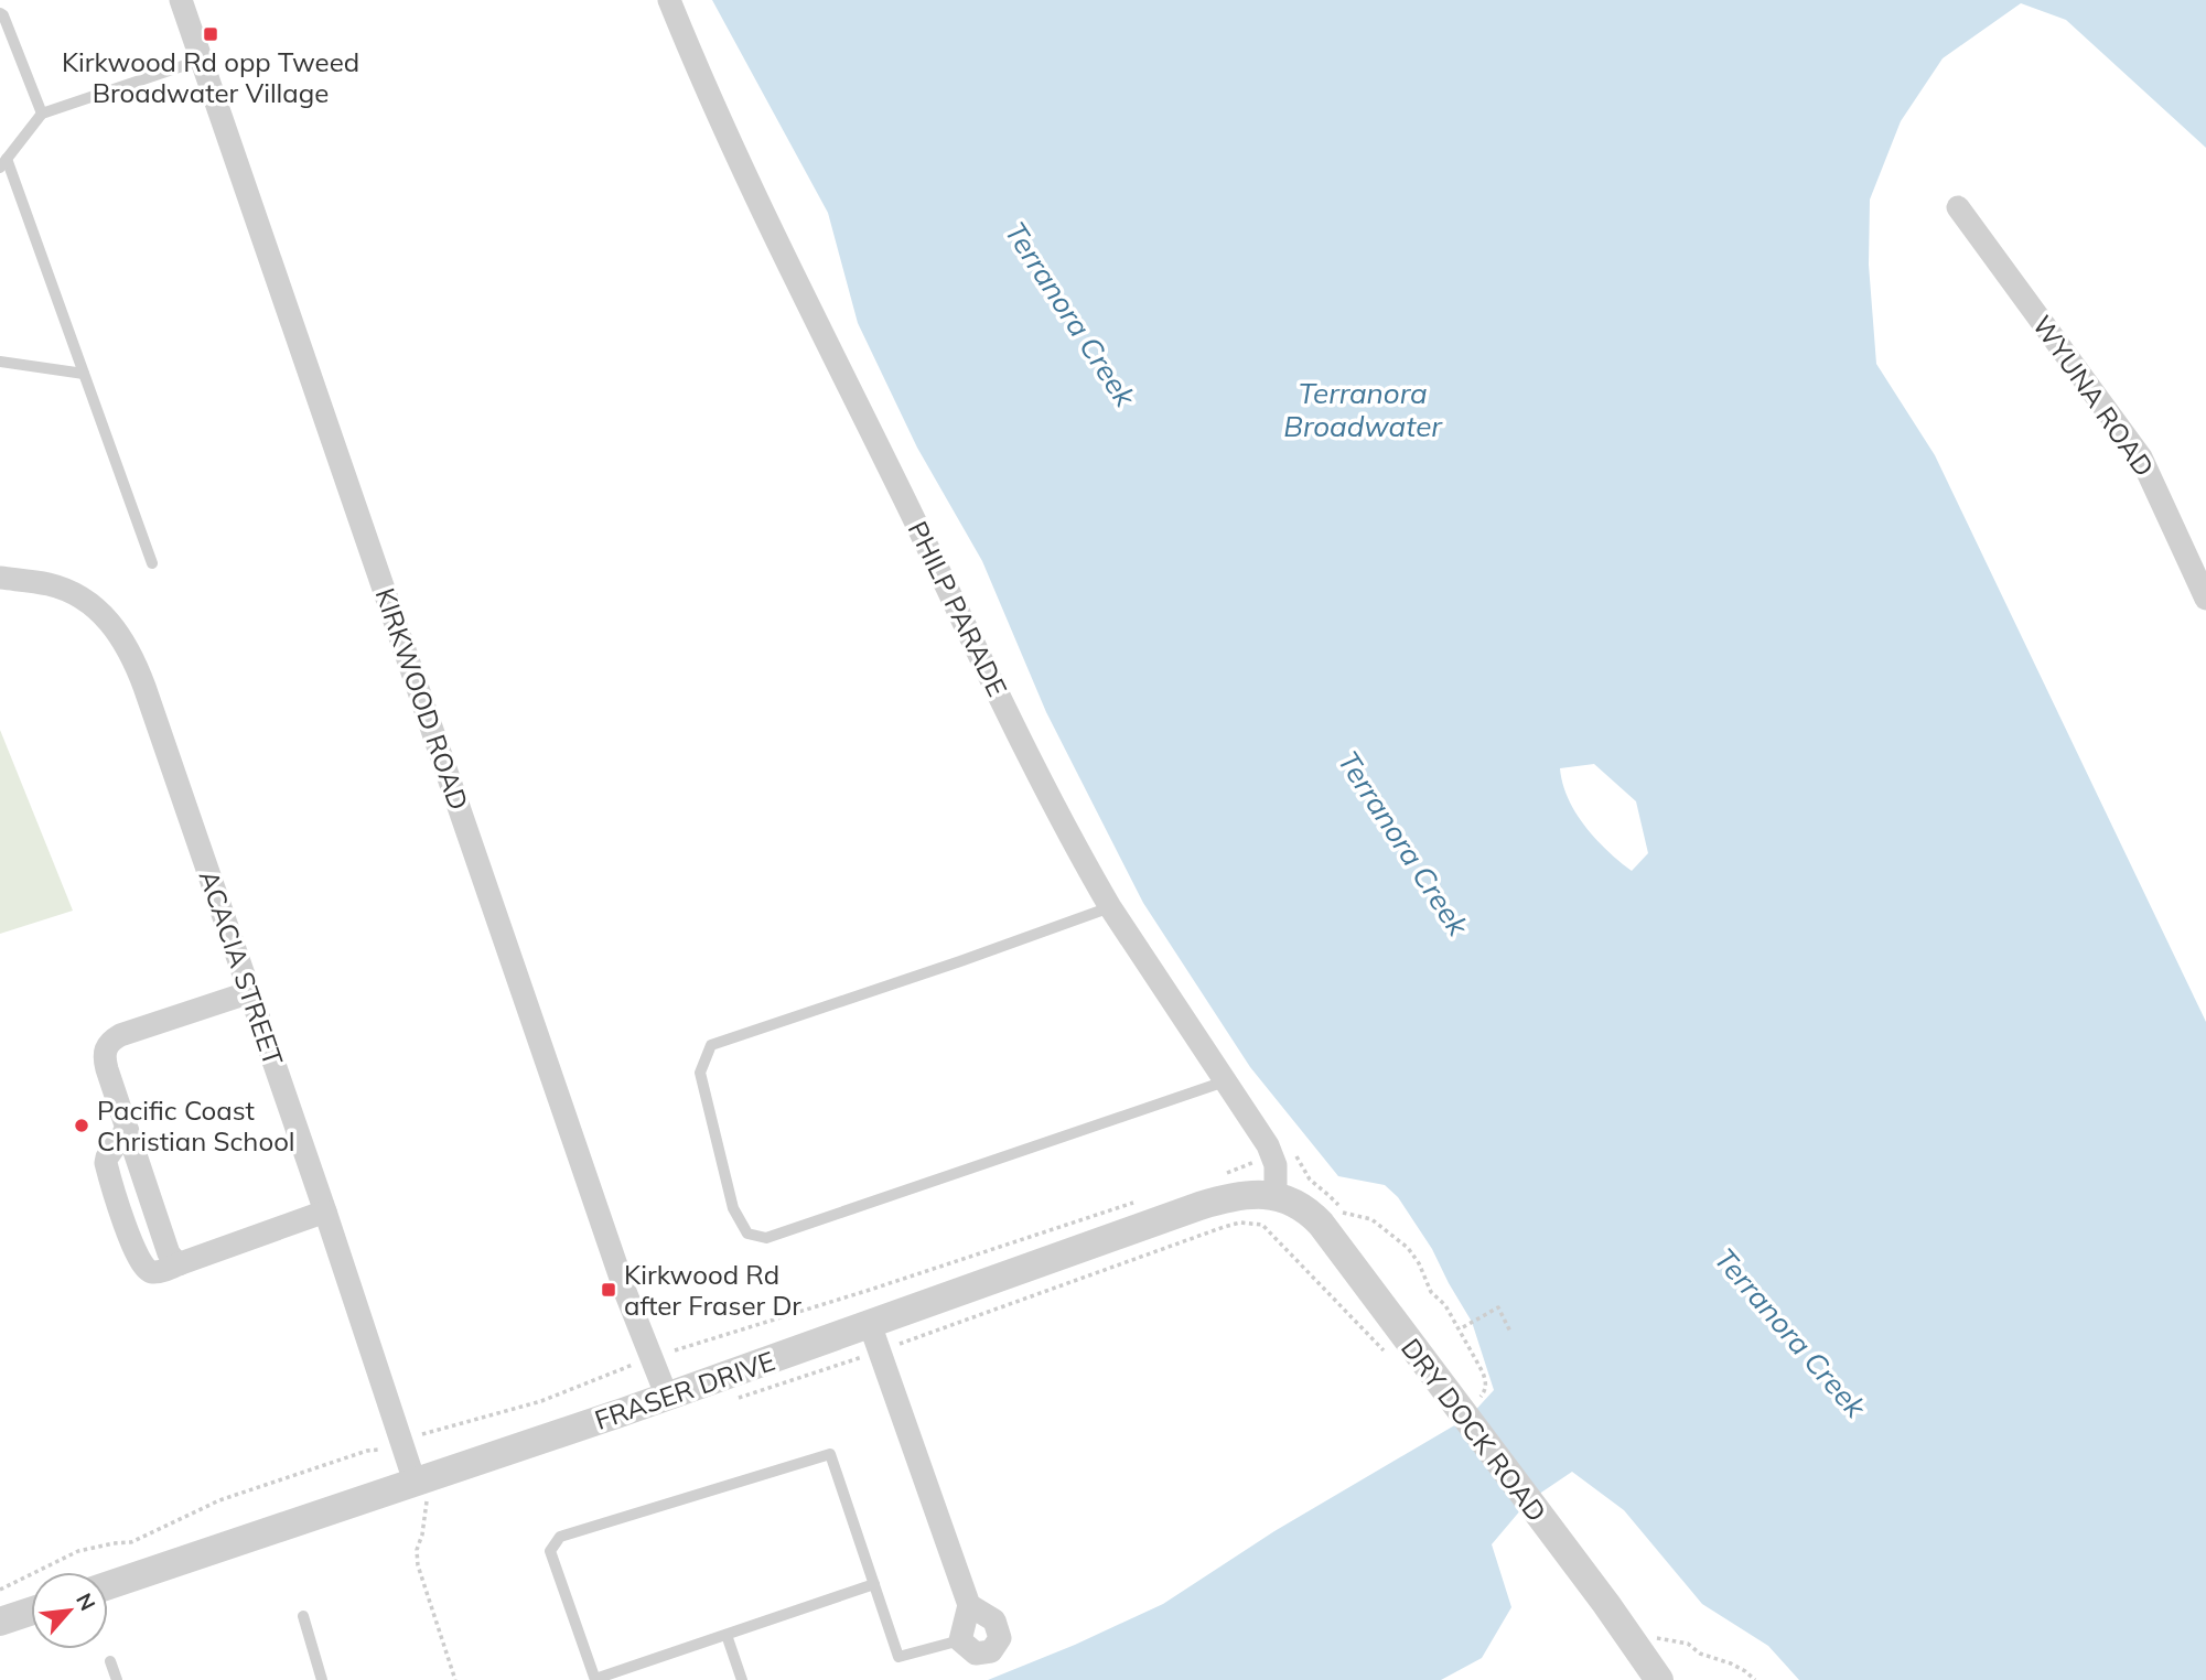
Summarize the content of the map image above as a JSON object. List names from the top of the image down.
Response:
{
  "streets": {
    "street": [
      "WYUNA ROAD",
      "PHILP PARADE",
      "KIRKWOOD ROAD",
      "ACACIA STREET",
      "FRASER DRIVE",
      "DRY DOCK ROAD"
    ]
  },
  "crossings": [
    ["PHILP PARADE", "FRASER DRIVE"],
    ["PHILP PARADE", "DRY DOCK ROAD"],
    ["KIRKWOOD ROAD", "FRASER DRIVE"],
    ["ACACIA STREET", "FRASER DRIVE"],
    ["FRASER DRIVE", "DRY DOCK ROAD"]
  ],
  "water": ["Terranora Creek", "Terranora Broadwater"],
  "places": {
    "transit": ["Kirkwood Rd opp Tweed Broadwater Village", "Kirkwood Rd after Fraser Dr"],
    "other": ["Pacific Coast Christian School"]
  },
  "north": "top right"
}
